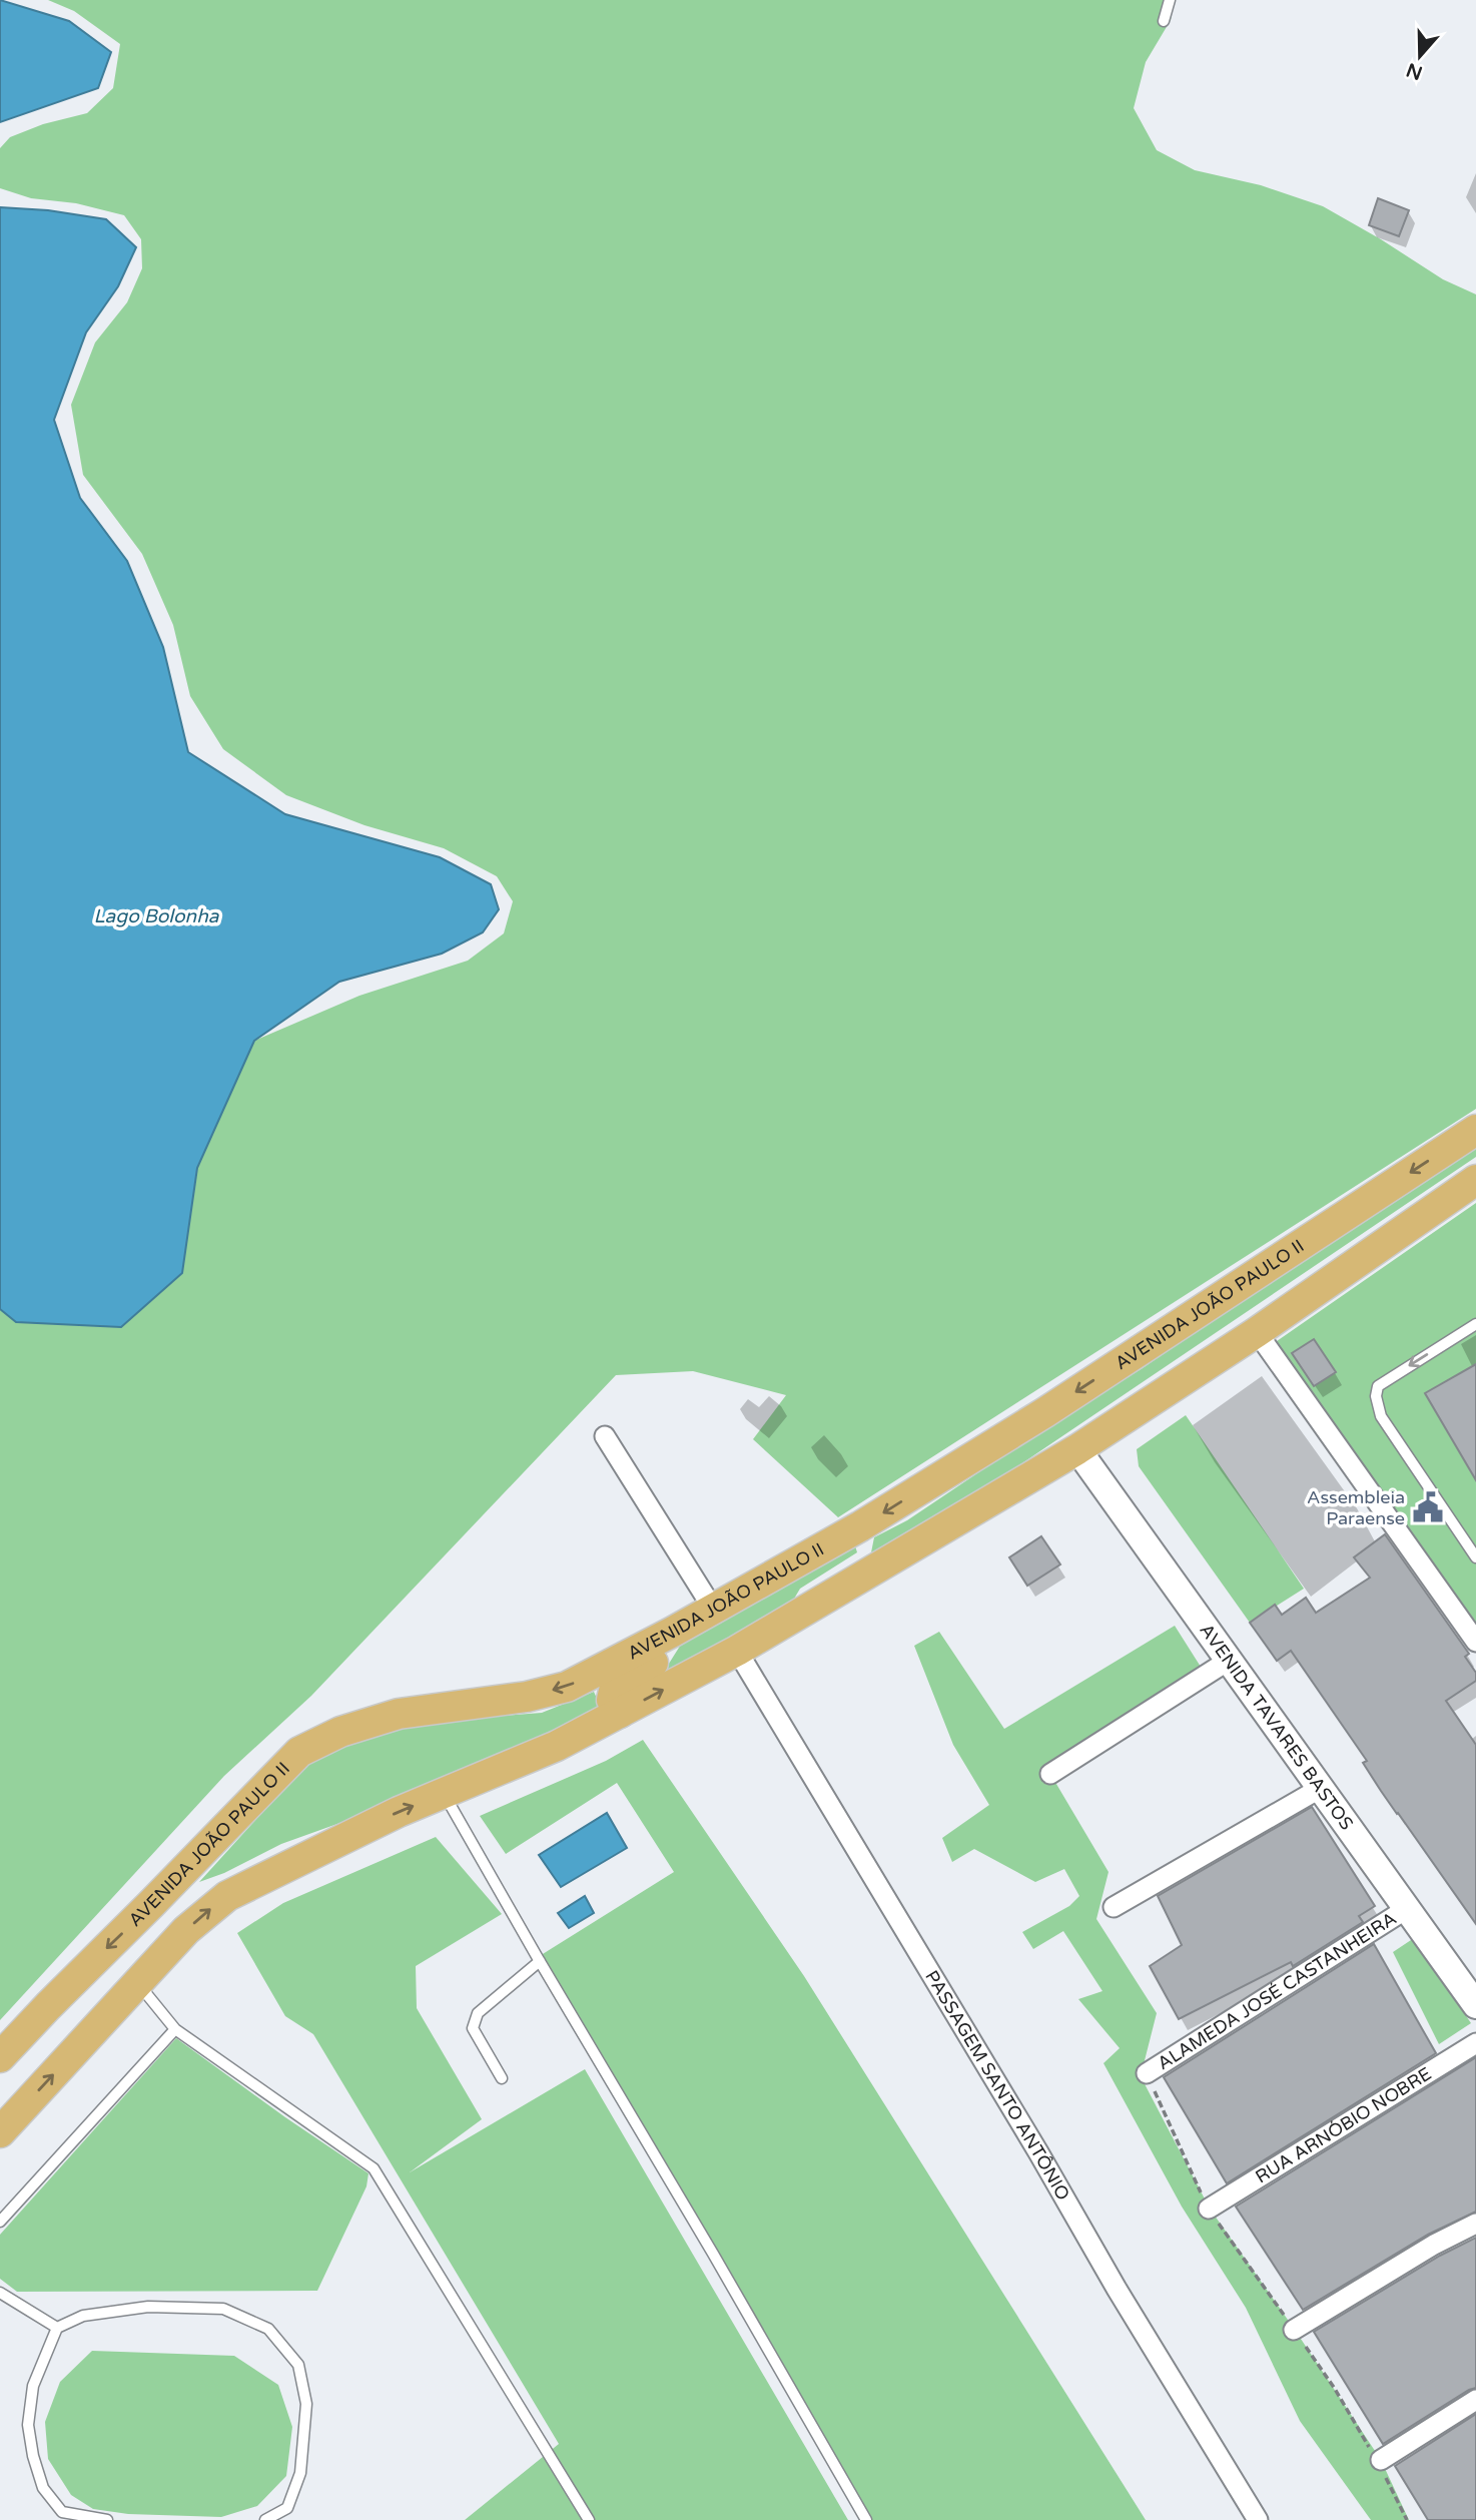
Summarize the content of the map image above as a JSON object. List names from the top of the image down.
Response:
{
  "streets": {
    "main road": ["AVENIDA JOÃO PAULO II", "AVENIDA TAVARES BASTOS"],
    "street": ["ALAMEDA JOSÉ CASTANHEIRA", "PASSAGEM SANTO ANTÔNIO", "RUA ARNÓBIO NOBRE"]
  },
  "crossings": [
    ["AVENIDA TAVARES BASTOS", "ALAMEDA JOSÉ CASTANHEIRA"]
  ],
  "water": ["Lago Bolonha"],
  "places": {
    "public building": ["Assembleia Paraense"]
  },
  "north": "bottom"
}
